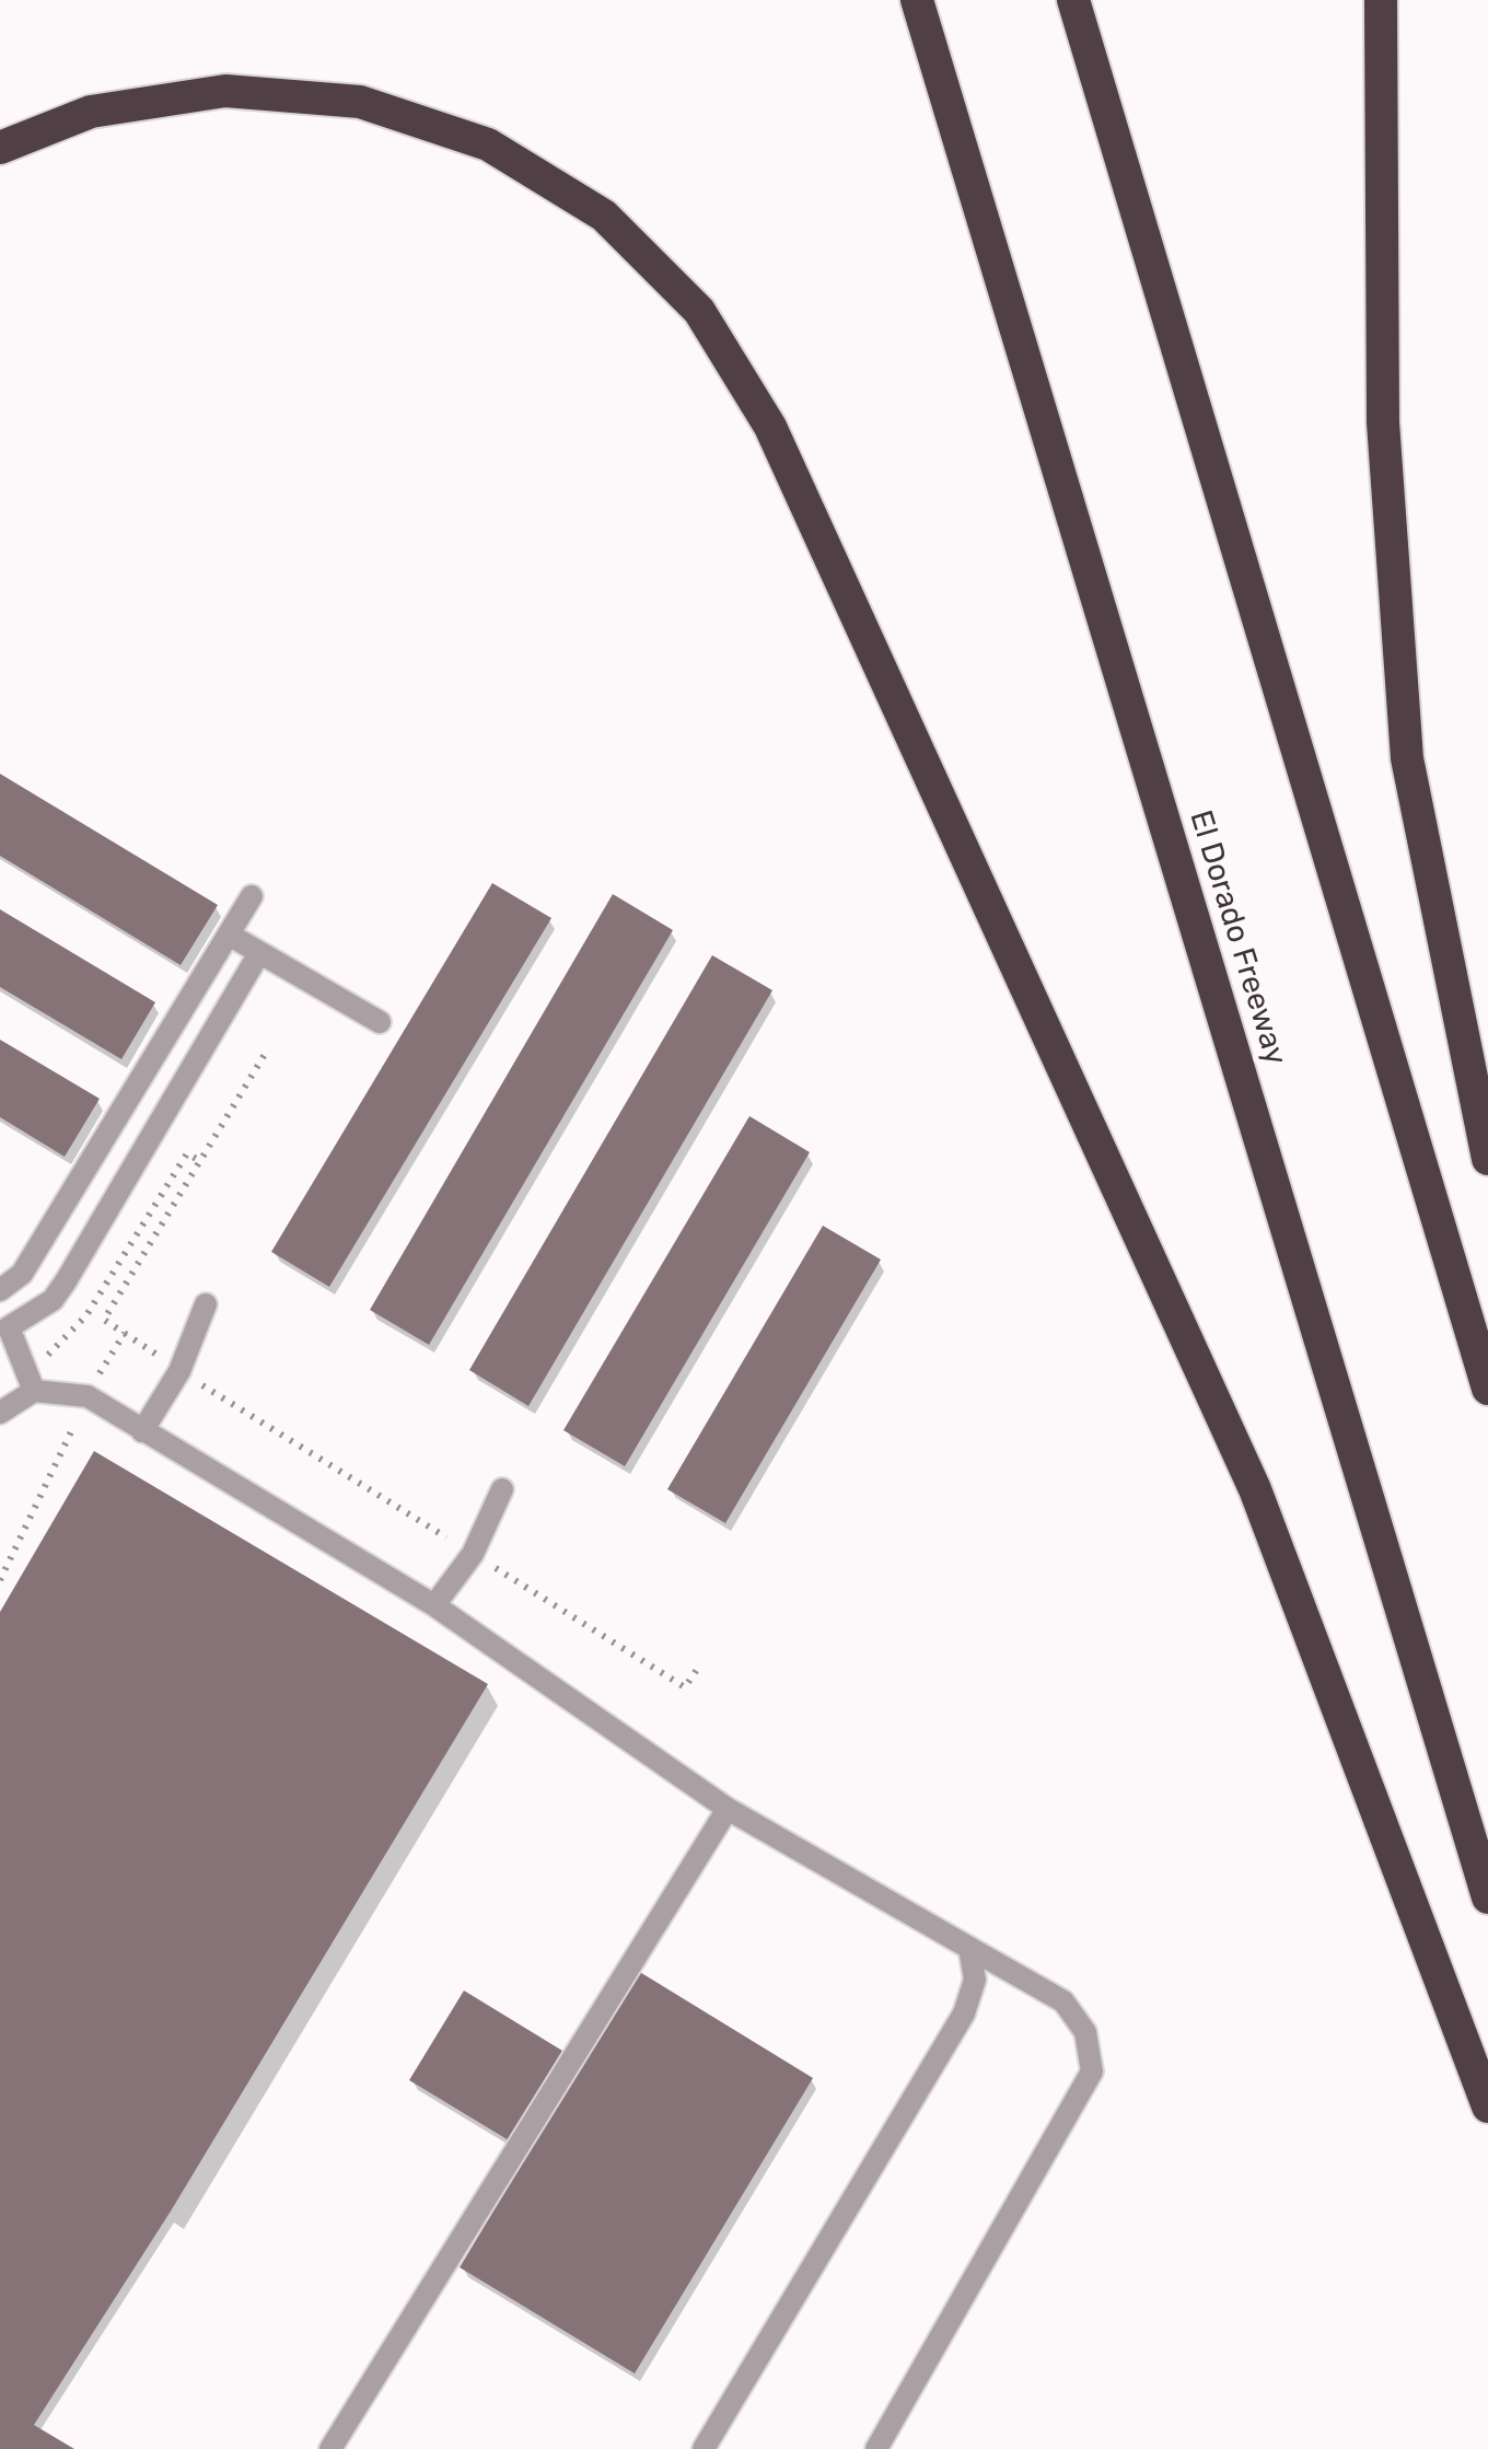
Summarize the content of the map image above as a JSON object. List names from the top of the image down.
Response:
{
  "streets": {
    "highway": ["El Dorado Freeway"]
  }
}
